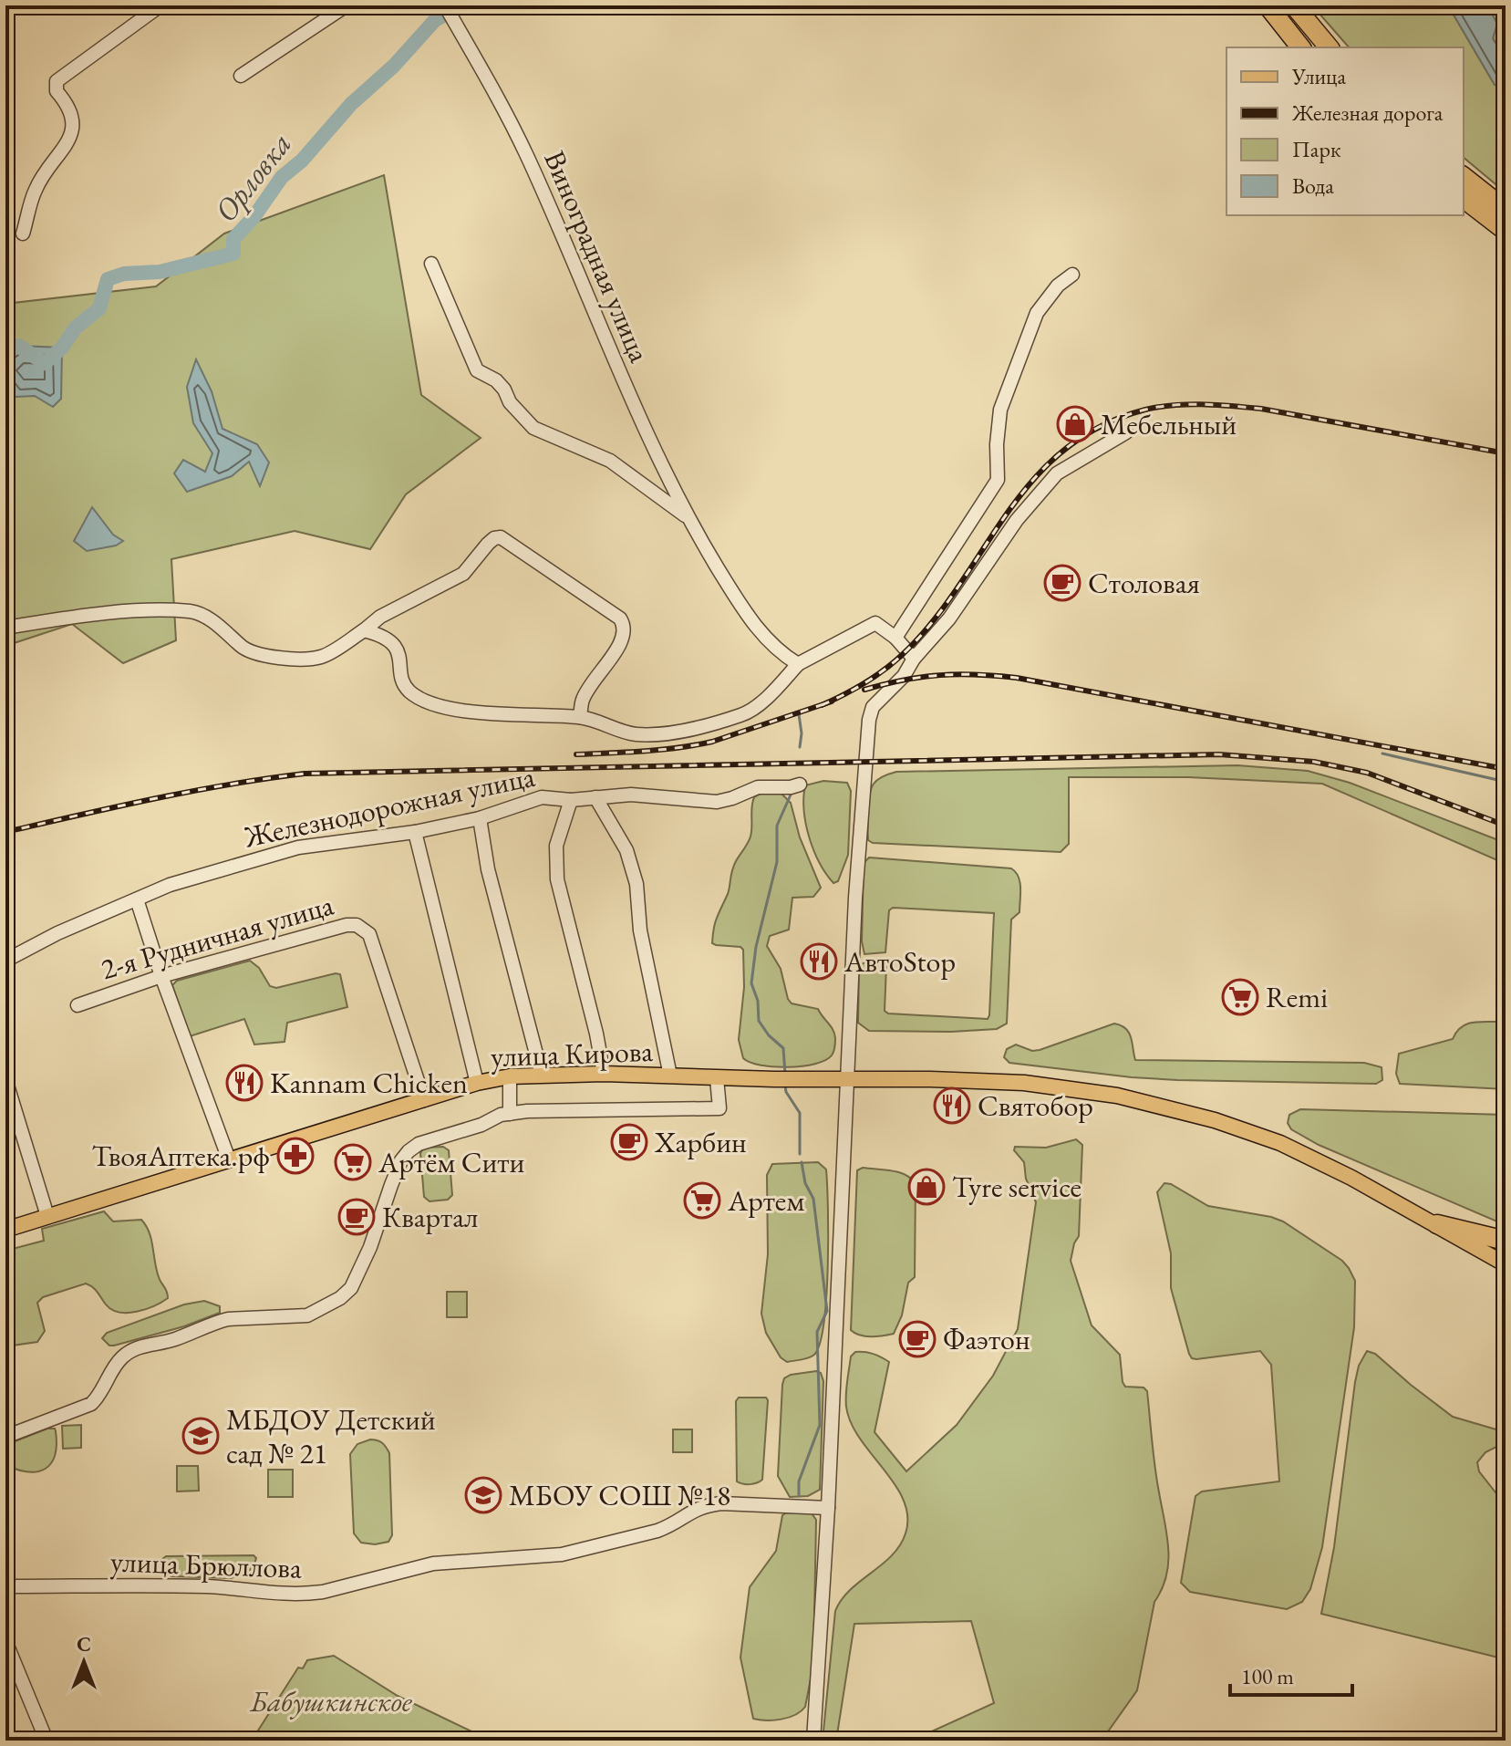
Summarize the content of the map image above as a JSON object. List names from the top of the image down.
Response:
{
  "streets": {
    "main road": ["улица Кирова"],
    "street": [
      "Виноградная улица",
      "Железнодорожная улица",
      "2-я Рудничная улица",
      "улица Брюллова"
    ]
  },
  "crossings": [
    ["2-я Рудничная улица", "улица Кирова"]
  ],
  "water": ["Орловка"],
  "parks": ["Бабушкинское"],
  "places": {
    "shop": ["Мебельный", "Tyre service"],
    "cafe": [
      "Столовая",
      "Харбин",
      "Квартал",
      "Фаэтон"
    ],
    "restaurant": ["АвтоStop", "Kannam Chicken", "Святобор"],
    "supermarket": ["Remi", "Артём Сити", "Артем"],
    "pharmacy": ["ТвояАптека.рф"],
    "school or university": ["МБДОУ Детский сад № 21", "МБОУ СОШ №18"]
  },
  "legend": [
    "Улица",
    "Железная дорога",
    "Парк",
    "Вода"
  ],
  "scale_bar": "100 m",
  "north": "top"
}
